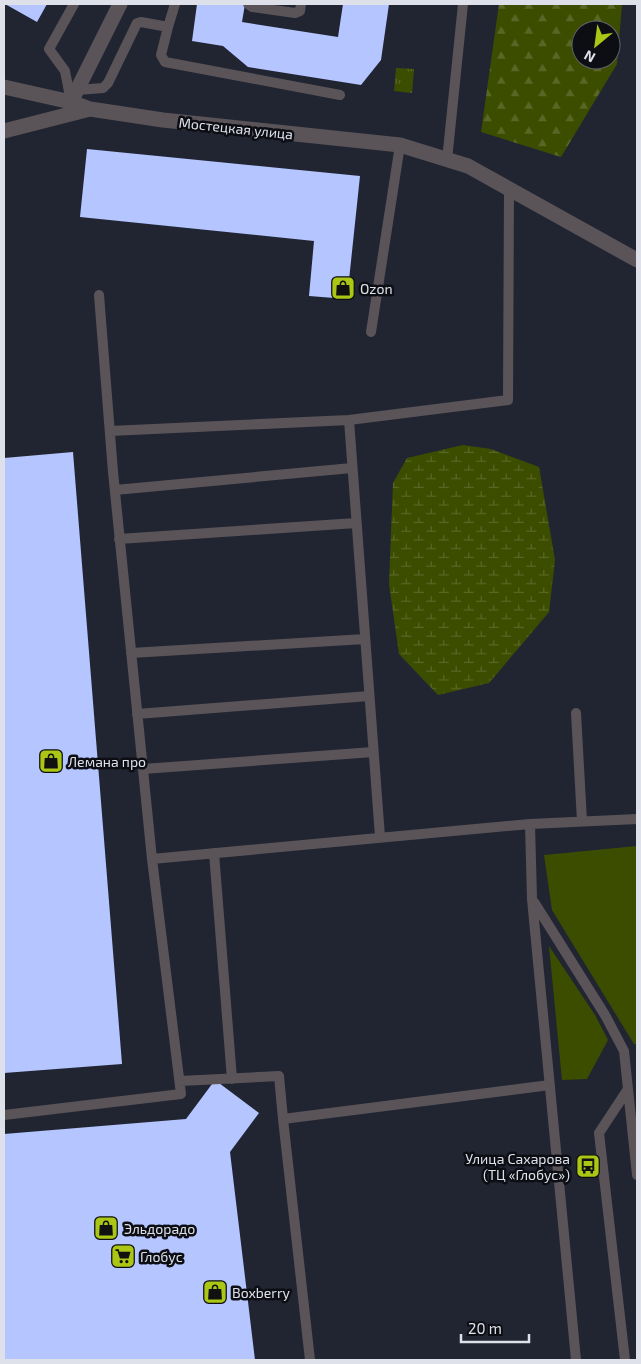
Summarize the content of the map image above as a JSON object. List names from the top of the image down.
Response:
{
  "streets": {
    "street": ["Мостецкая улица"]
  },
  "places": {
    "shop": [
      "Ozon",
      "Лемана про",
      "Эльдорадо",
      "Boxberry"
    ],
    "bus stop": ["Улица Сахарова (ТЦ «Глобус»)"],
    "supermarket": ["Глобус"]
  },
  "scale_bar": "20 m",
  "north": "bottom left"
}
